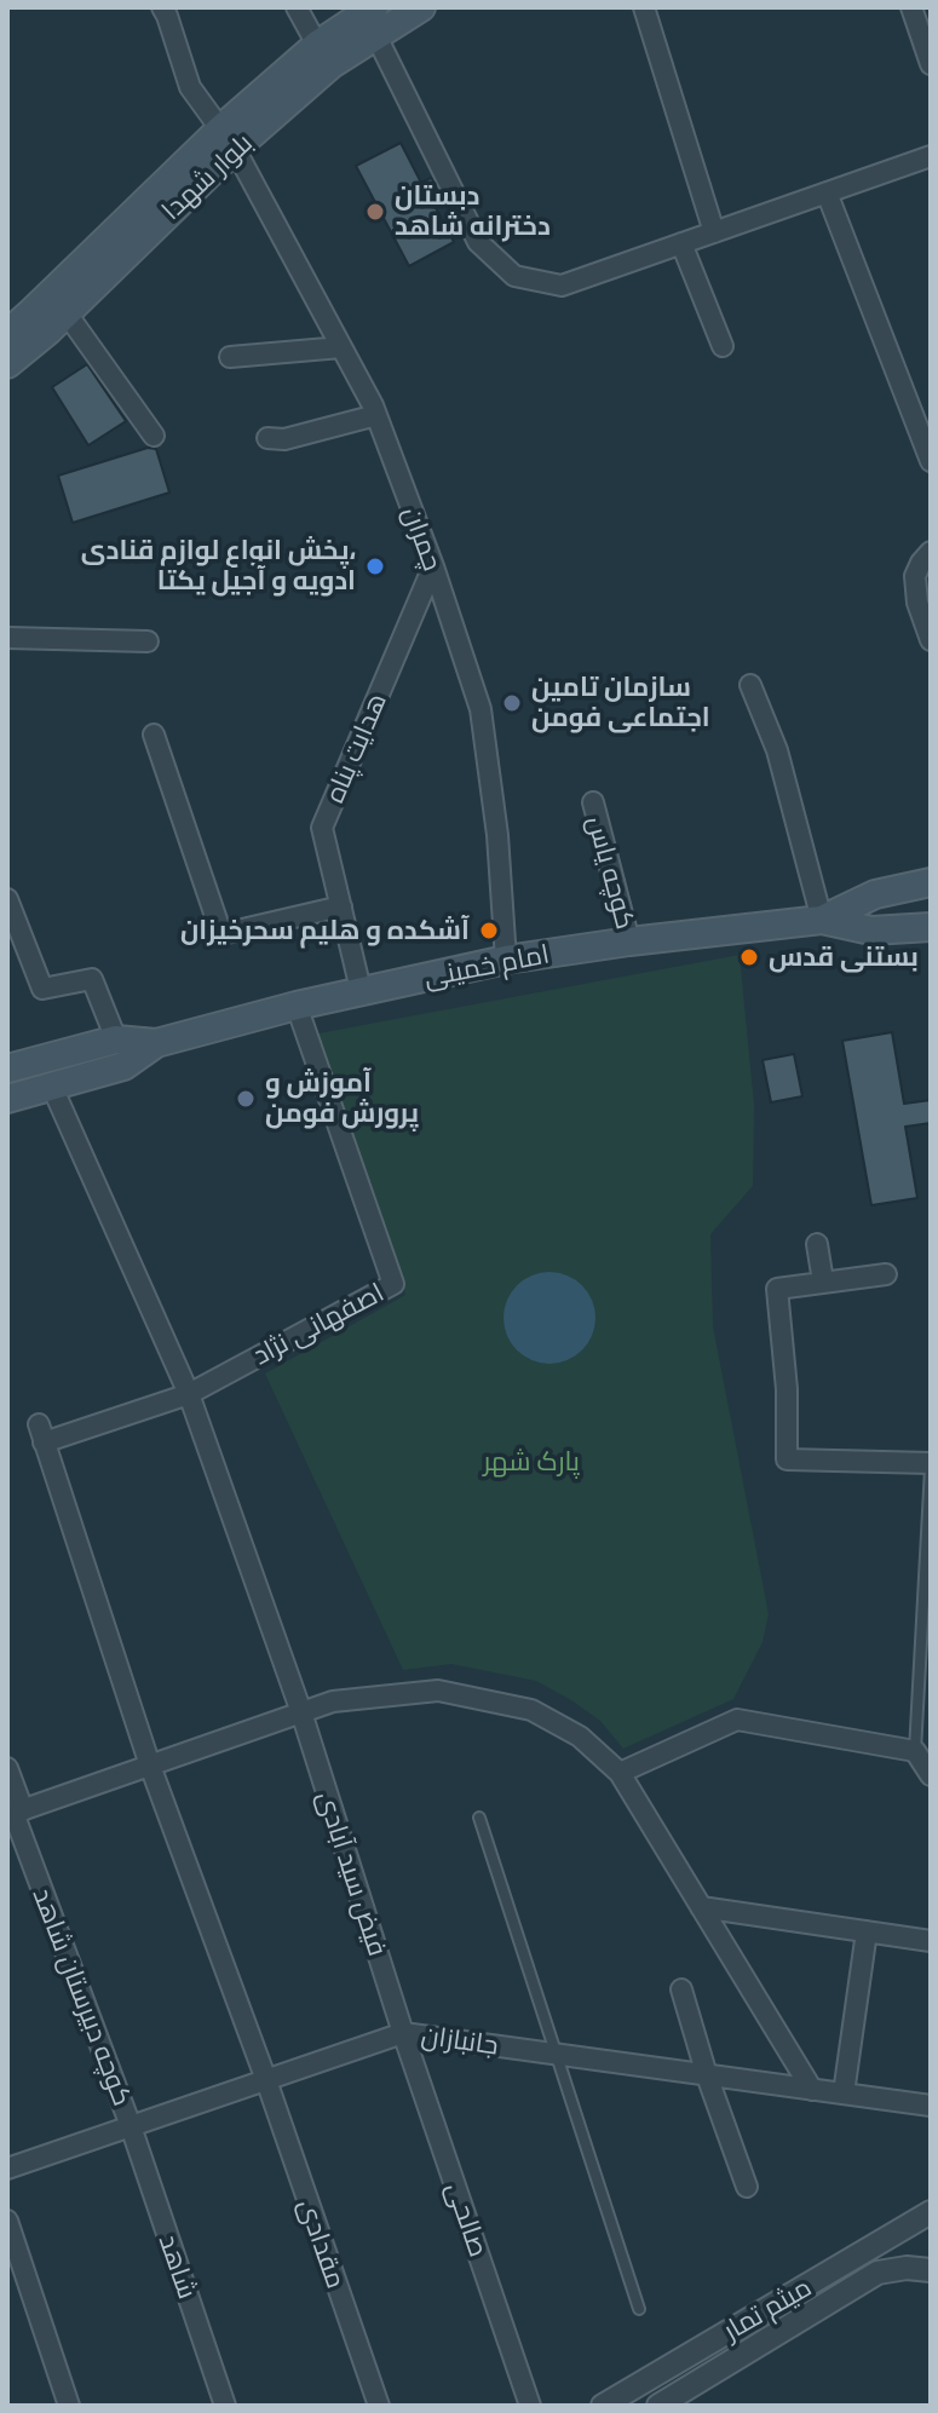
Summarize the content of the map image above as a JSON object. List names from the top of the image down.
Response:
{
  "streets": {
    "main road": ["بلوار شهدا", "امام خمینی"],
    "street": [
      "چمران",
      "هدایت پناه",
      "کوچه یاس",
      "اصفهانی نژاد",
      "فیض سید آبادی",
      "کوچه دبیرستان شاهد",
      "جانبازان",
      "صالحی",
      "مقدادی",
      "شاهد",
      "میثم تمار"
    ]
  },
  "crossings": [
    ["بلوار شهدا", "چمران"],
    ["چمران", "هدایت پناه"],
    ["چمران", "امام خمینی"],
    ["هدایت پناه", "امام خمینی"],
    ["کوچه یاس", "امام خمینی"],
    ["امام خمینی", "اصفهانی نژاد"],
    ["اصفهانی نژاد", "مقدادی"],
    ["فیض سید آبادی", "جانبازان"],
    ["فیض سید آبادی", "صالحی"],
    ["کوچه دبیرستان شاهد", "جانبازان"],
    ["کوچه دبیرستان شاهد", "شاهد"],
    ["جانبازان", "صالحی"],
    ["جانبازان", "مقدادی"],
    ["جانبازان", "شاهد"]
  ],
  "parks": ["پارک شهر"],
  "places": [
    "دبستان دخترانه شاهد",
    "پخش انواع لوازم قنادی، ادویه و آجیل یکتا",
    "سازمان تامین اجتماعی فومن",
    "آشکده و هلیم سحرخیزان",
    "بستنی قدس",
    "آموزش و پرورش فومن"
  ]
}
